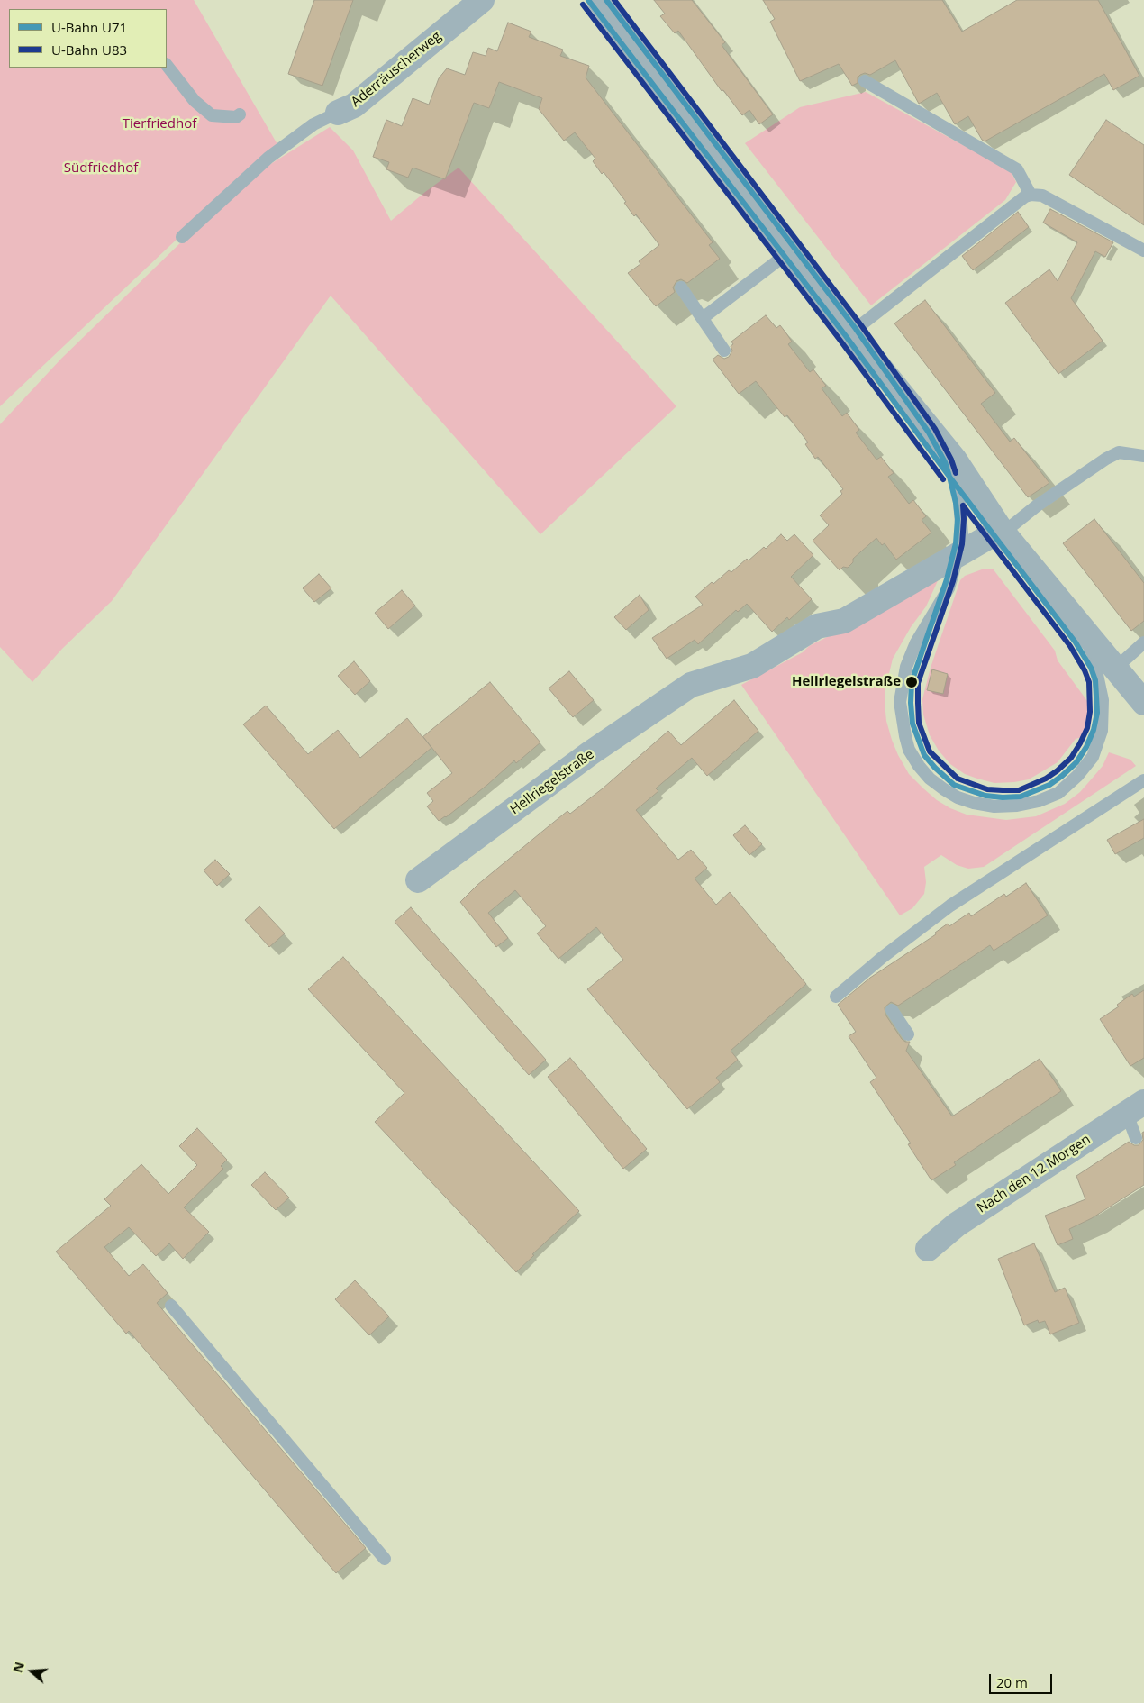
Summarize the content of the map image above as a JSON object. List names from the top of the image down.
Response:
{
  "streets": {
    "street": ["Aderräuscherweg", "Hellriegelstraße", "Nach den 12 Morgen"]
  },
  "parks": ["Tierfriedhof", "Südfriedhof"],
  "places": ["Hellriegelstraße"],
  "lines": ["metro line U71", "metro line U83"],
  "legend": ["U-Bahn U71", "U-Bahn U83"],
  "scale_bar": "20 m",
  "north": "left"
}
